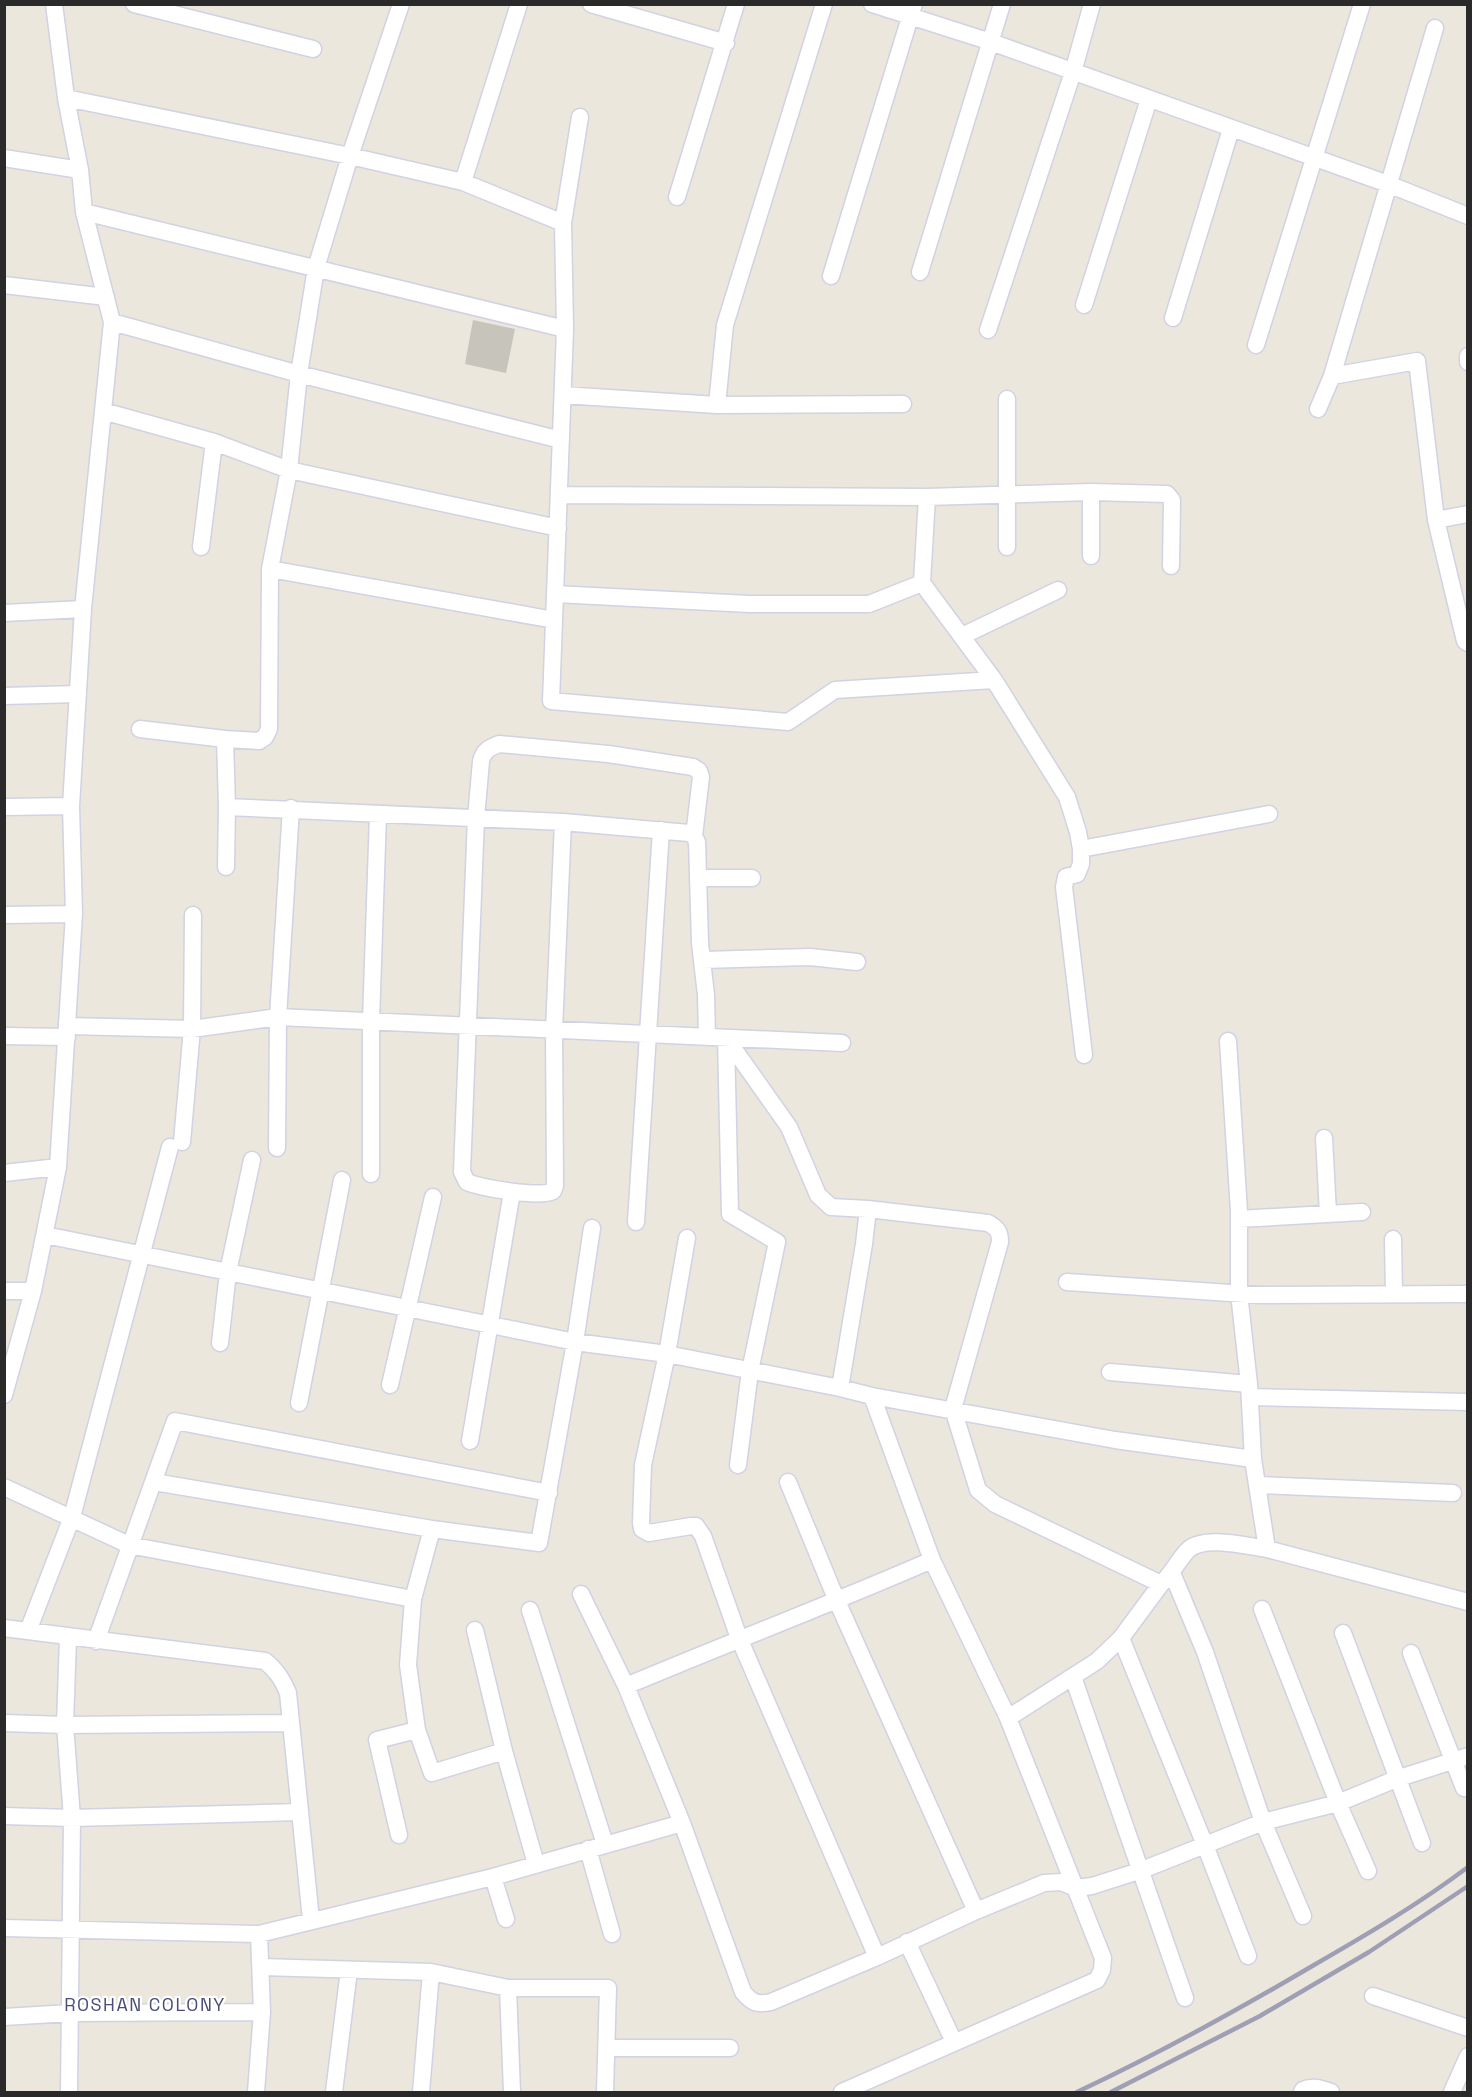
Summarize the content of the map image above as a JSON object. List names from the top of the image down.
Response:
{
  "districts": ["ROSHAN COLONY"]
}
